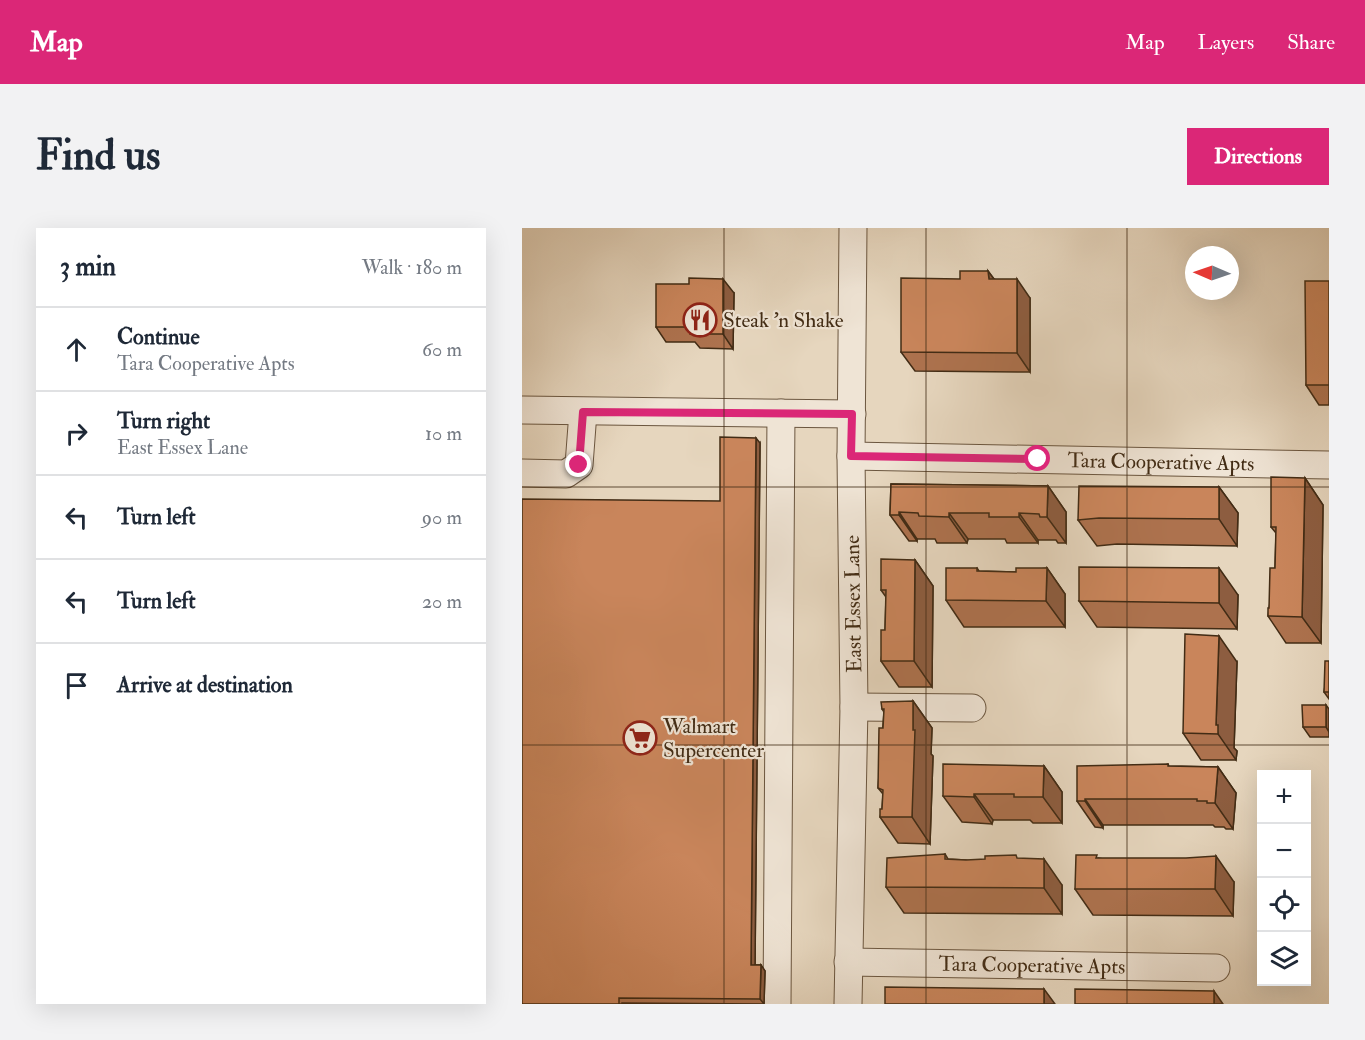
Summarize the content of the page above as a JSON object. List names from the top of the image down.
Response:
{
  "streets": {
    "street": ["Tara Cooperative Apts", "East Essex Lane"]
  },
  "crossings": [
    ["Tara Cooperative Apts", "East Essex Lane"]
  ],
  "places": {
    "restaurant": ["Steak 'n Shake"],
    "supermarket": ["Walmart Supercenter"]
  },
  "north": "left",
  "page": {
    "header": "Map",
    "nav": ["Map", "Layers", "Share"],
    "buttons": "Directions",
    "title": "Find us",
    "heading": ["3 min", "Walk · 180 m"],
    "list": [
      ["Continue", "Tara Cooperative Apts", "60 m"],
      ["Turn right", "East Essex Lane", "10 m"],
      ["Turn left", "90 m"],
      ["Turn left", "20 m"],
      "Arrive at destination"
    ],
    "map_buttons": ["+", "−"]
  }
}
